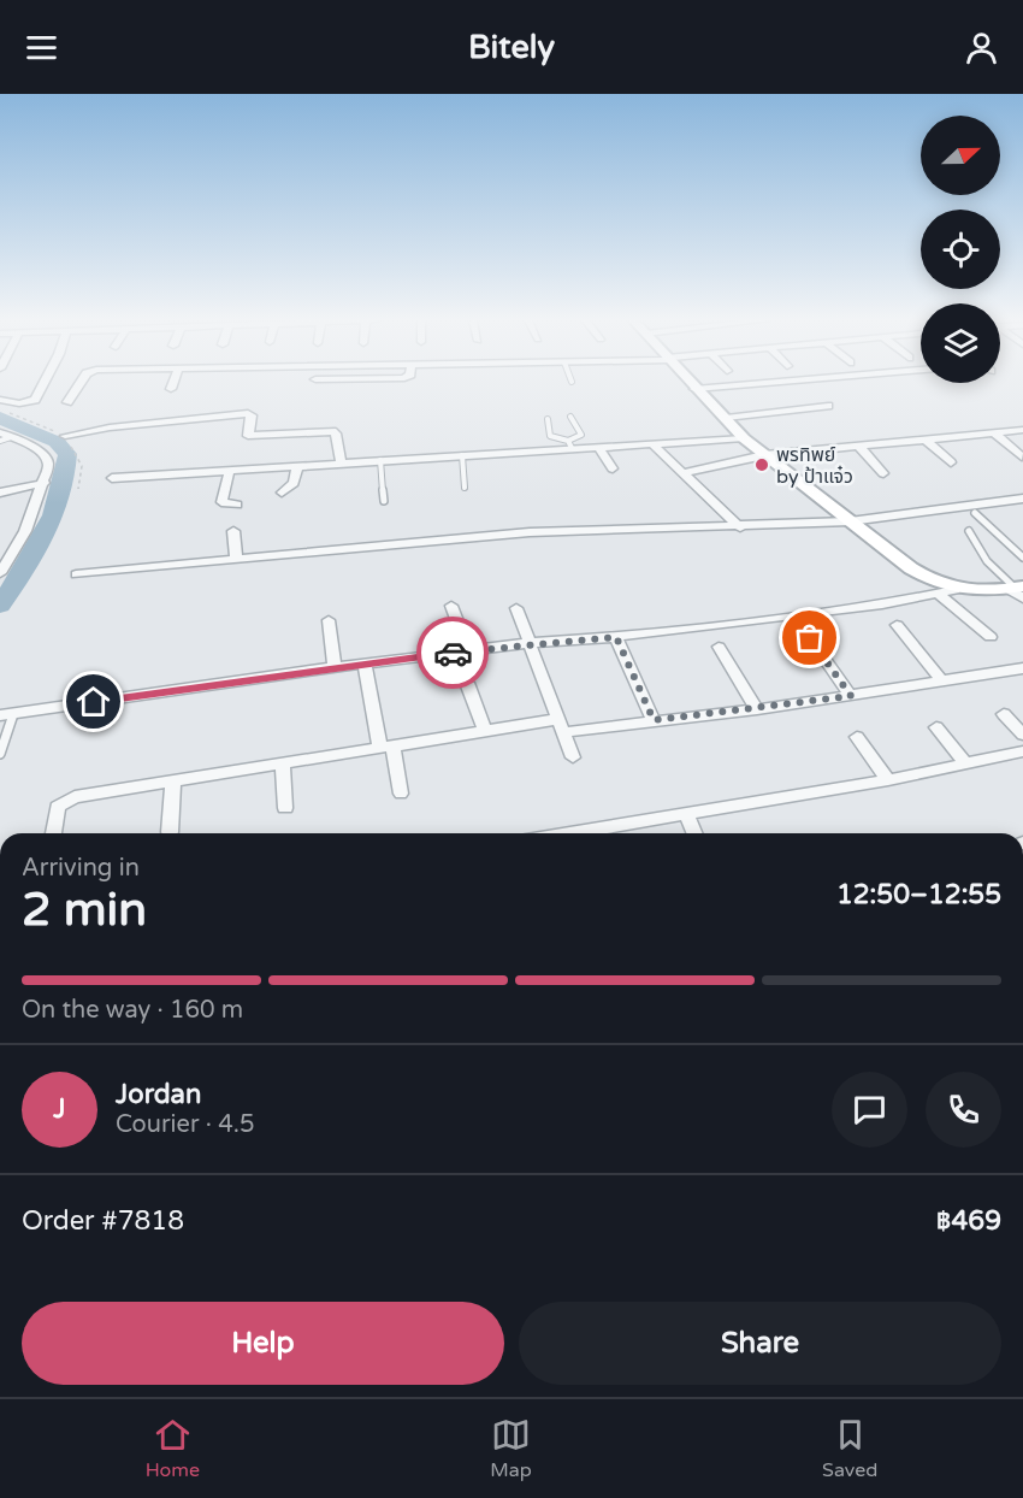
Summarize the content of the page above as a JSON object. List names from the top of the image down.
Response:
{
  "places": ["พรทิพย์ by ป้าแจ๋ว"],
  "north": "right",
  "page": {
    "header": "Bitely",
    "heading": ["2 min", "Arriving in", "12:50–12:55"],
    "panel": [
      "Jordan",
      "Courier · 4.5",
      "Order #7818",
      "฿469"
    ],
    "bar": "On the way · 160 m",
    "round": "J",
    "buttons": ["Help", "Share"],
    "tabs": ["Home", "Map", "Saved"]
  }
}
